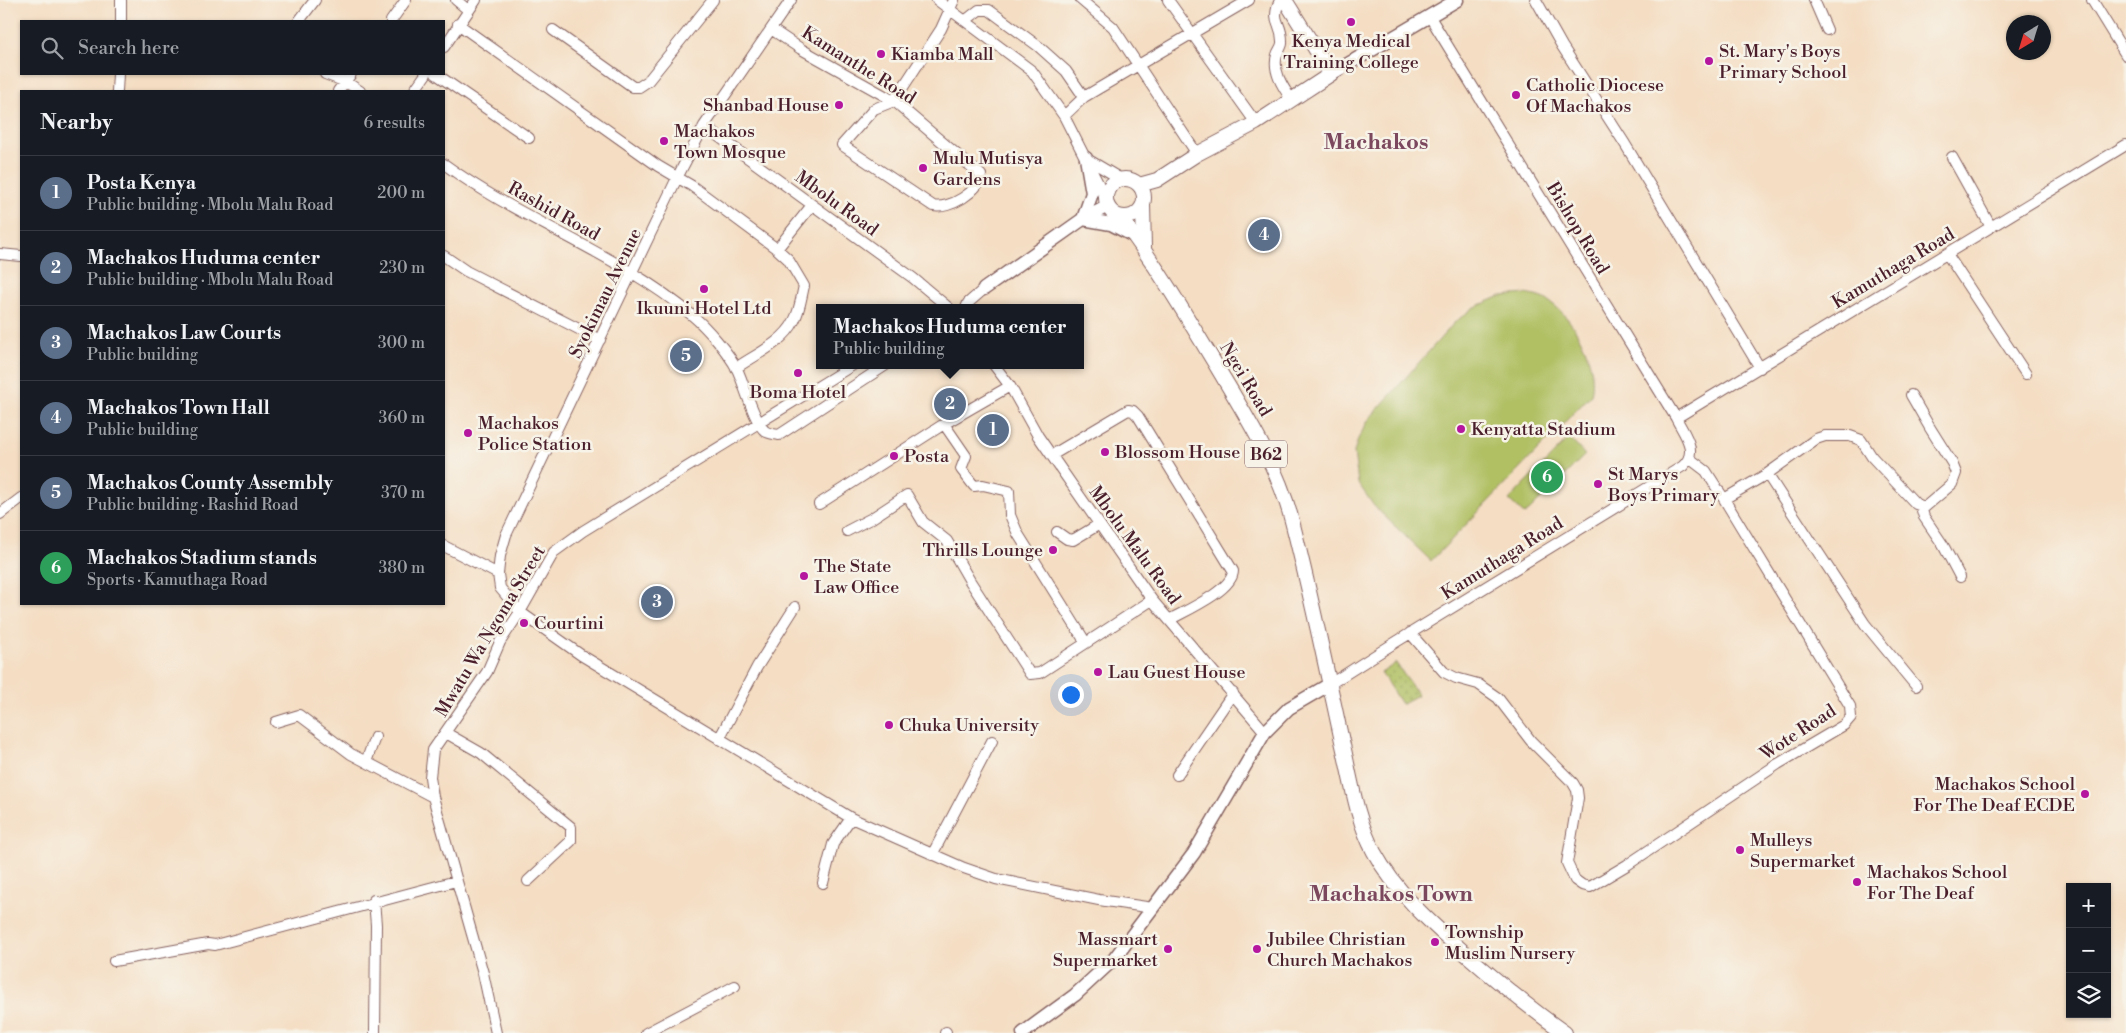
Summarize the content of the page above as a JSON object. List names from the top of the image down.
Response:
{
  "streets": {
    "highway": ["Ngei Road", "B62"],
    "street": [
      "Kamanthe Road",
      "Mbolu Road",
      "Rashid Road",
      "Bishop Road",
      "Kamuthaga Road",
      "Syokimau Avenue",
      "Mbolu Malu Road",
      "Mwatu Wa Ngoma Street",
      "Wote Road"
    ]
  },
  "crossings": [
    ["Kamanthe Road", "Syokimau Avenue"],
    ["Mbolu Road", "Syokimau Avenue"],
    ["Rashid Road", "Syokimau Avenue"],
    ["Rashid Road", "Mwatu Wa Ngoma Street"],
    ["Bishop Road", "Kamuthaga Road"],
    ["Bishop Road", "Wote Road"],
    ["Kamuthaga Road", "Ngei Road"],
    ["Kamuthaga Road", "B62"],
    ["Kamuthaga Road", "Wote Road"],
    ["Ngei Road", "B62"]
  ],
  "districts": ["Machakos", "Machakos Town"],
  "places": [
    "Kenya Medical Training College",
    "Kiamba Mall",
    "St. Mary's Boys Primary School",
    "Catholic Diocese Of Machakos",
    "Shanbad House",
    "Machakos Town Mosque",
    "Mulu Mutisya Gardens",
    "Ikuuni Hotel Ltd",
    "Boma Hotel",
    "Kenyatta Stadium",
    "Machakos Police Station",
    "Blossom House",
    "Posta",
    "St Marys Boys Primary",
    "Thrills Lounge",
    "The State Law Office",
    "Courtini",
    "Lau Guest House",
    "Chuka University",
    "Machakos School For The Deaf ECDE",
    "Mulleys Supermarket",
    "Machakos School For The Deaf",
    "Township Muslim Nursery",
    "Massmart Supermarket",
    "Jubilee Christian Church Machakos"
  ],
  "north": "bottom left",
  "page": {
    "search": "Search here",
    "heading": ["Nearby", "6 results"],
    "list": [
      {
        "mark": "1",
        "name": "Posta Kenya",
        "note": "Public building · Mbolu Malu Road",
        "value": "200 m"
      },
      {
        "mark": "2",
        "name": "Machakos Huduma center",
        "note": "Public building · Mbolu Malu Road",
        "value": "230 m"
      },
      {
        "mark": "3",
        "name": "Machakos Law Courts",
        "note": "Public building",
        "value": "300 m"
      },
      {
        "mark": "4",
        "name": "Machakos Town Hall",
        "note": "Public building",
        "value": "360 m"
      },
      {
        "mark": "5",
        "name": "Machakos County Assembly",
        "note": "Public building · Rashid Road",
        "value": "370 m"
      },
      {
        "mark": "6",
        "name": "Machakos Stadium stands",
        "note": "Sports · Kamuthaga Road",
        "value": "380 m"
      }
    ],
    "pins": [
      "4",
      "5",
      "2",
      "1",
      "6",
      "3"
    ],
    "popup": ["Machakos Huduma center", "Public building"],
    "map_buttons": ["+", "−"]
  }
}
